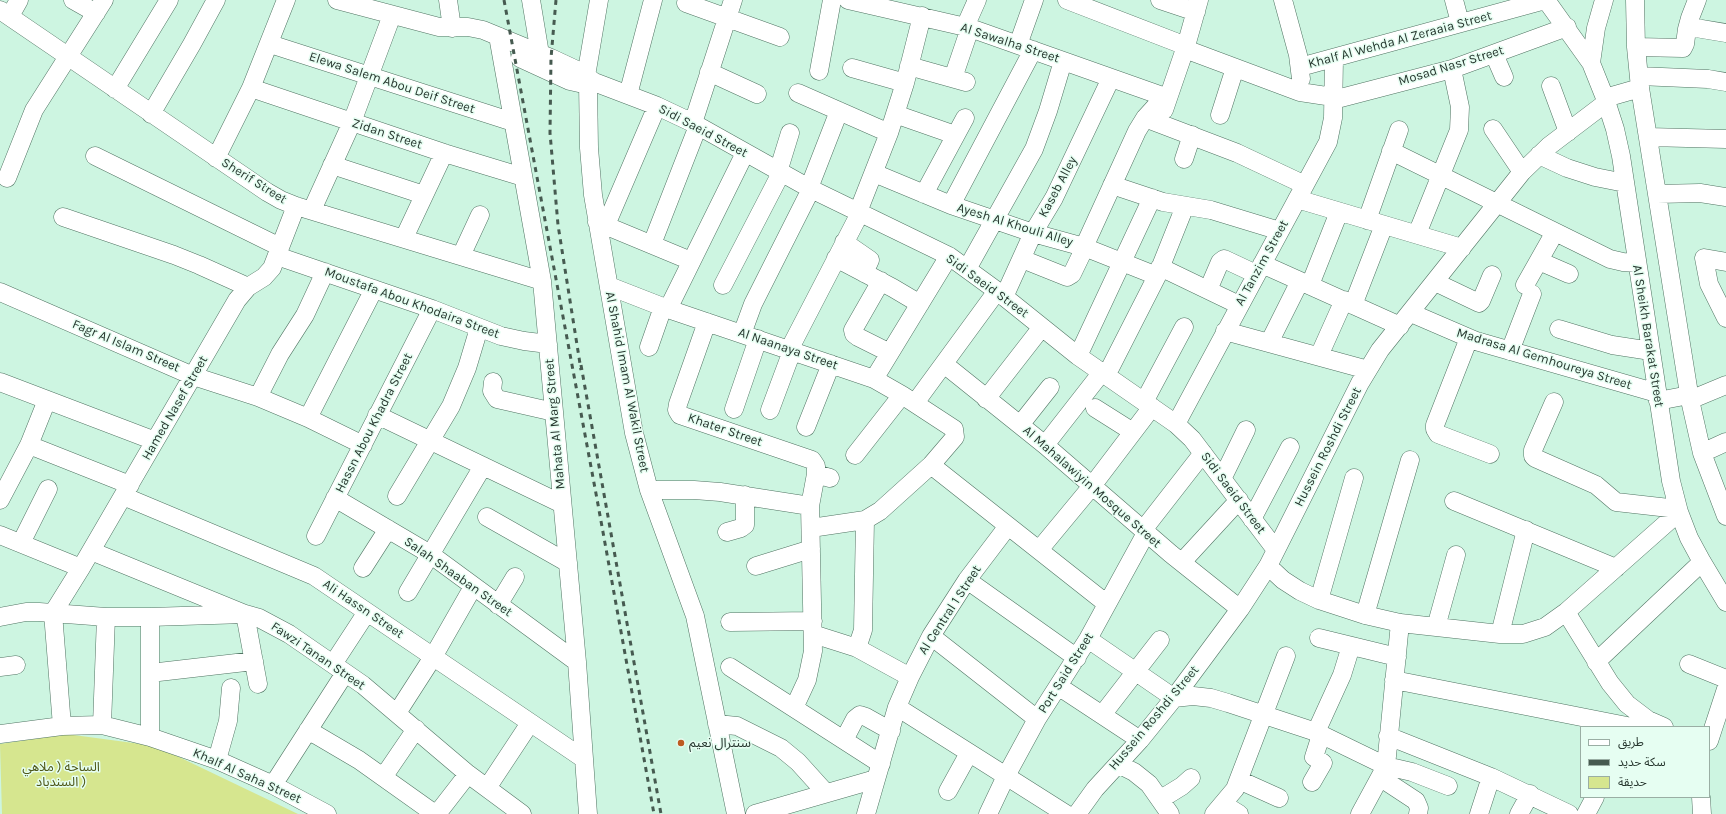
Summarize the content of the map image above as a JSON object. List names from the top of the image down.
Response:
{
  "streets": {
    "street": [
      "Khalf Al Wehda Al Zeraaia Street",
      "Al Sawalha Street",
      "Mosad Nasr Street",
      "Elewa Salem Abou Deif Street",
      "Sidi Saeid Street",
      "Zidan Street",
      "Sherif Street",
      "Kaseb Alley",
      "Ayesh Al Khouli Alley",
      "Al Tanzim Street",
      "Moustafa Abou Khodaira Street",
      "Al Sheikh Barakat Street",
      "Fagr Al Islam Street",
      "Al Naanaya Street",
      "Madrasa Al Gemhoureya Street",
      "Al Shahid Imam Al Wakil Street",
      "Hamed Nasef Street",
      "Hassn Abou Khadra Street",
      "Mahata Al Marg Street",
      "Khater Street",
      "Hussein Roshdi Street",
      "Al Mahalawiyin Mosque Street",
      "Salah Shaaban Street",
      "Ali Hassn Street",
      "Al Central 1 Street",
      "Fawzi Tanan Street",
      "Port Said Street",
      "Khalf Al Saha Street"
    ]
  },
  "crossings": [
    ["Khalf Al Wehda Al Zeraaia Street", "Al Tanzim Street"],
    ["Al Sawalha Street", "Kaseb Alley"],
    ["Mosad Nasr Street", "Al Tanzim Street"],
    ["Elewa Salem Abou Deif Street", "Hamed Nasef Street"],
    ["Elewa Salem Abou Deif Street", "Mahata Al Marg Street"],
    ["Sidi Saeid Street", "Kaseb Alley"],
    ["Sidi Saeid Street", "Al Tanzim Street"],
    ["Sidi Saeid Street", "Al Sheikh Barakat Street"],
    ["Sidi Saeid Street", "Al Shahid Imam Al Wakil Street"],
    ["Sidi Saeid Street", "Hussein Roshdi Street"],
    ["Sidi Saeid Street", "Port Said Street"],
    ["Zidan Street", "Hamed Nasef Street"],
    ["Zidan Street", "Mahata Al Marg Street"],
    ["Sherif Street", "Hamed Nasef Street"],
    ["Sherif Street", "Mahata Al Marg Street"],
    ["Kaseb Alley", "Ayesh Al Khouli Alley"],
    ["Kaseb Alley", "Al Naanaya Street"],
    ["Kaseb Alley", "Al Mahalawiyin Mosque Street"],
    ["Ayesh Al Khouli Alley", "Al Tanzim Street"],
    ["Ayesh Al Khouli Alley", "Madrasa Al Gemhoureya Street"],
    ["Al Tanzim Street", "Madrasa Al Gemhoureya Street"],
    ["Moustafa Abou Khodaira Street", "Hamed Nasef Street"],
    ["Moustafa Abou Khodaira Street", "Hassn Abou Khadra Street"],
    ["Moustafa Abou Khodaira Street", "Mahata Al Marg Street"],
    ["Al Sheikh Barakat Street", "Madrasa Al Gemhoureya Street"],
    ["Al Sheikh Barakat Street", "Hussein Roshdi Street"],
    ["Fagr Al Islam Street", "Hamed Nasef Street"],
    ["Fagr Al Islam Street", "Hassn Abou Khadra Street"],
    ["Al Naanaya Street", "Al Shahid Imam Al Wakil Street"],
    ["Al Naanaya Street", "Khater Street"],
    ["Madrasa Al Gemhoureya Street", "Hussein Roshdi Street"],
    ["Hamed Nasef Street", "Ali Hassn Street"],
    ["Hamed Nasef Street", "Fawzi Tanan Street"],
    ["Hassn Abou Khadra Street", "Salah Shaaban Street"],
    ["Mahata Al Marg Street", "Salah Shaaban Street"],
    ["Mahata Al Marg Street", "Ali Hassn Street"],
    ["Hussein Roshdi Street", "Al Mahalawiyin Mosque Street"],
    ["Al Mahalawiyin Mosque Street", "Port Said Street"]
  ],
  "parks": ["الساحة ( ملاهي السندباد )"],
  "places": ["سنترال نعيم"],
  "legend": ["طريق", "سكة حديد", "حديقة"]
}
